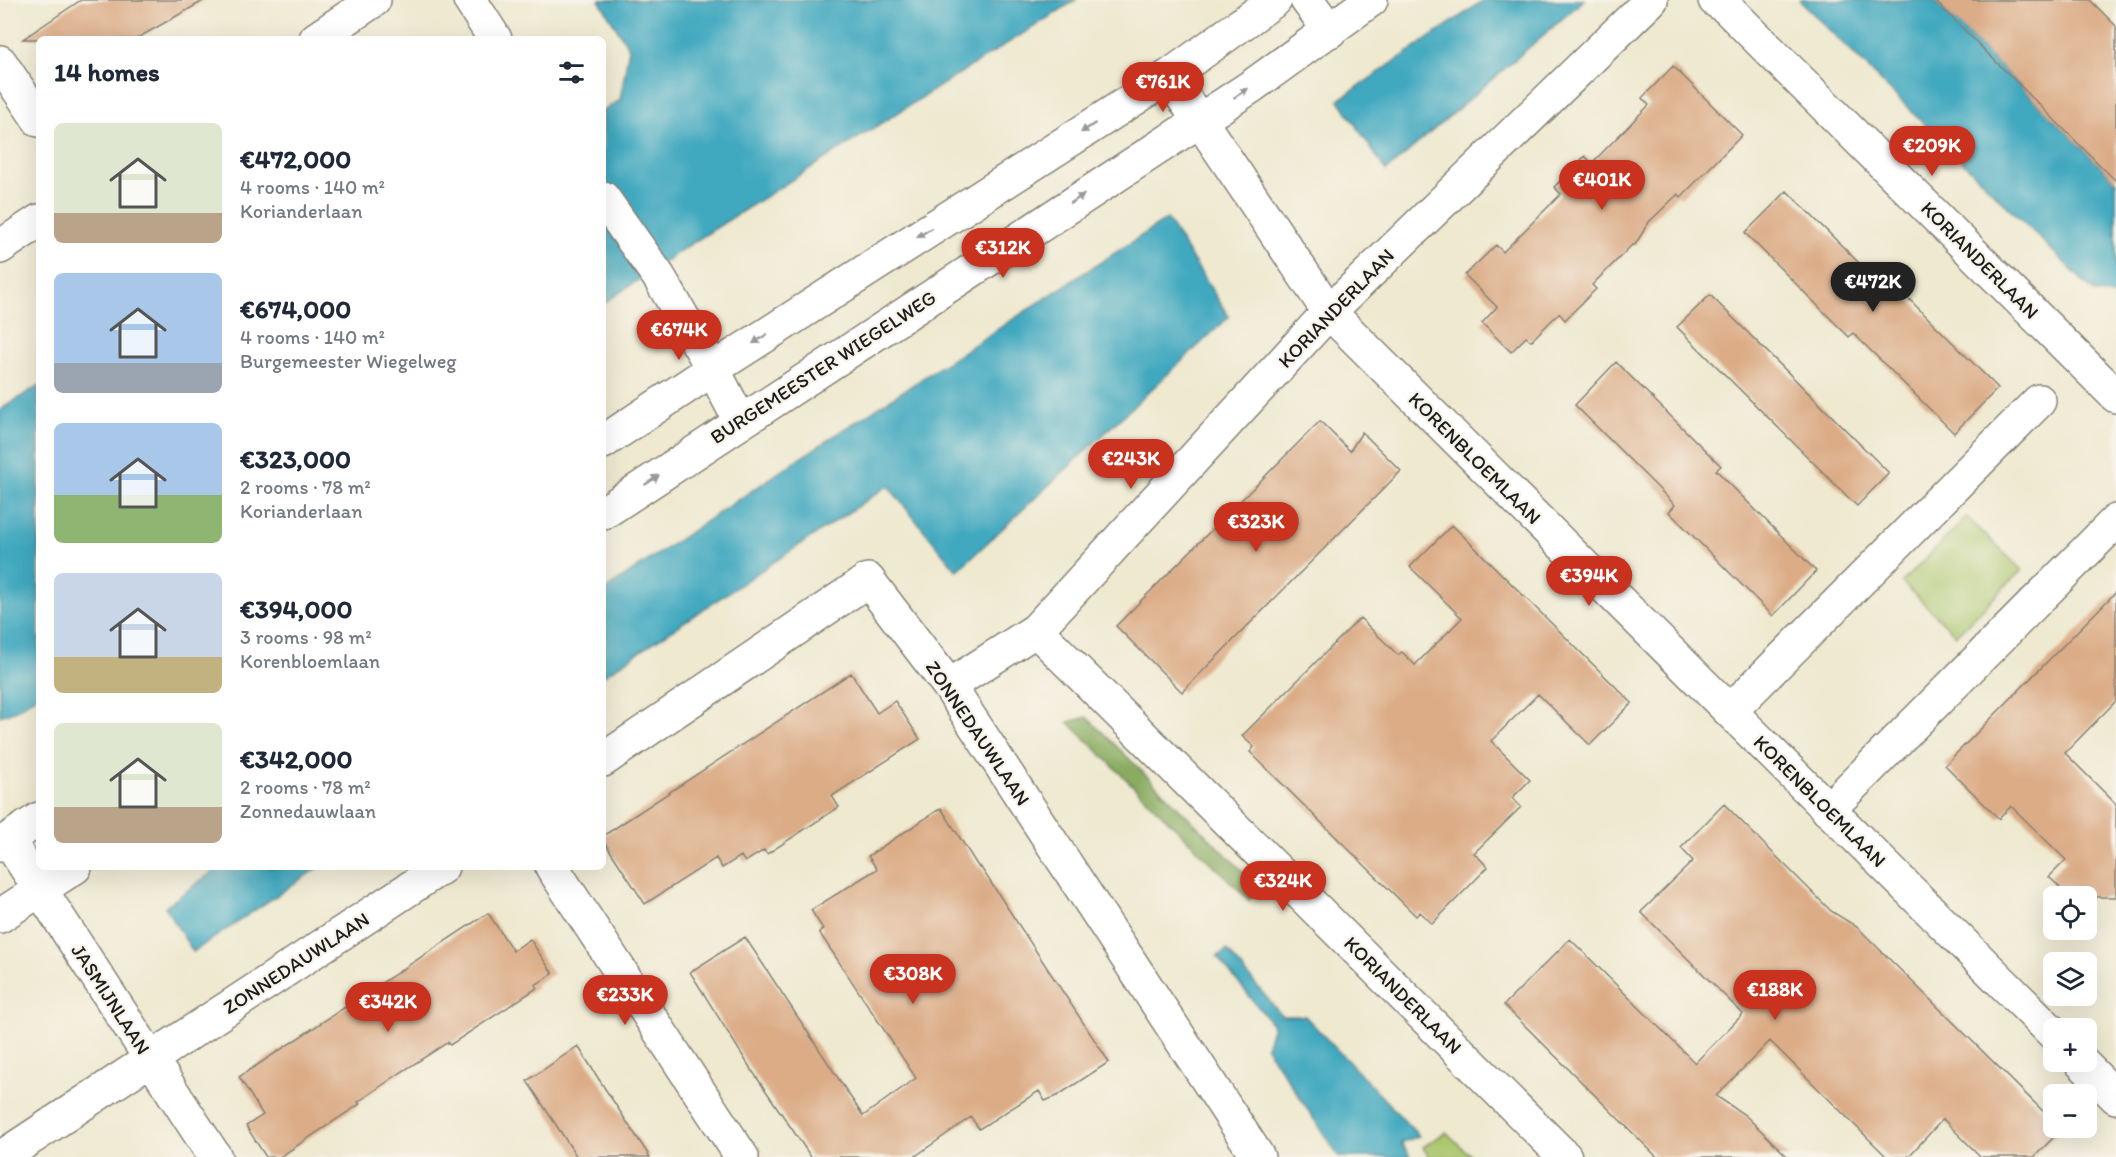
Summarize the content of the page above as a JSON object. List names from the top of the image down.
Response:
{
  "streets": {
    "street": [
      "KORIANDERLAAN",
      "BURGEMEESTER WIEGELWEG",
      "KORENBLOEMLAAN",
      "ZONNEDAUWLAAN",
      "JASMIJNLAAN"
    ]
  },
  "crossings": [
    ["KORIANDERLAAN", "KORENBLOEMLAAN"],
    ["KORIANDERLAAN", "ZONNEDAUWLAAN"],
    ["BURGEMEESTER WIEGELWEG", "KORENBLOEMLAAN"],
    ["ZONNEDAUWLAAN", "JASMIJNLAAN"]
  ],
  "page": {
    "heading": "14 homes",
    "price": [
      "€761K",
      "€209K",
      "€401K",
      "€312K",
      "€472K",
      "€674K",
      "€243K",
      "€323K",
      "€394K",
      "€324K",
      "€308K",
      "€188K",
      "€233K",
      "€342K"
    ],
    "list": [
      {
        "name": "€472,000",
        "note": "4 rooms · 140 m² · Korianderlaan"
      },
      {
        "name": "€674,000",
        "note": "4 rooms · 140 m² · Burgemeester Wiegelweg"
      },
      {
        "name": "€323,000",
        "note": "2 rooms · 78 m² · Korianderlaan"
      },
      {
        "name": "€394,000",
        "note": "3 rooms · 98 m² · Korenbloemlaan"
      },
      {
        "name": "€342,000",
        "note": "2 rooms · 78 m² · Zonnedauwlaan"
      }
    ],
    "map_buttons": ["+", "−"]
  }
}
